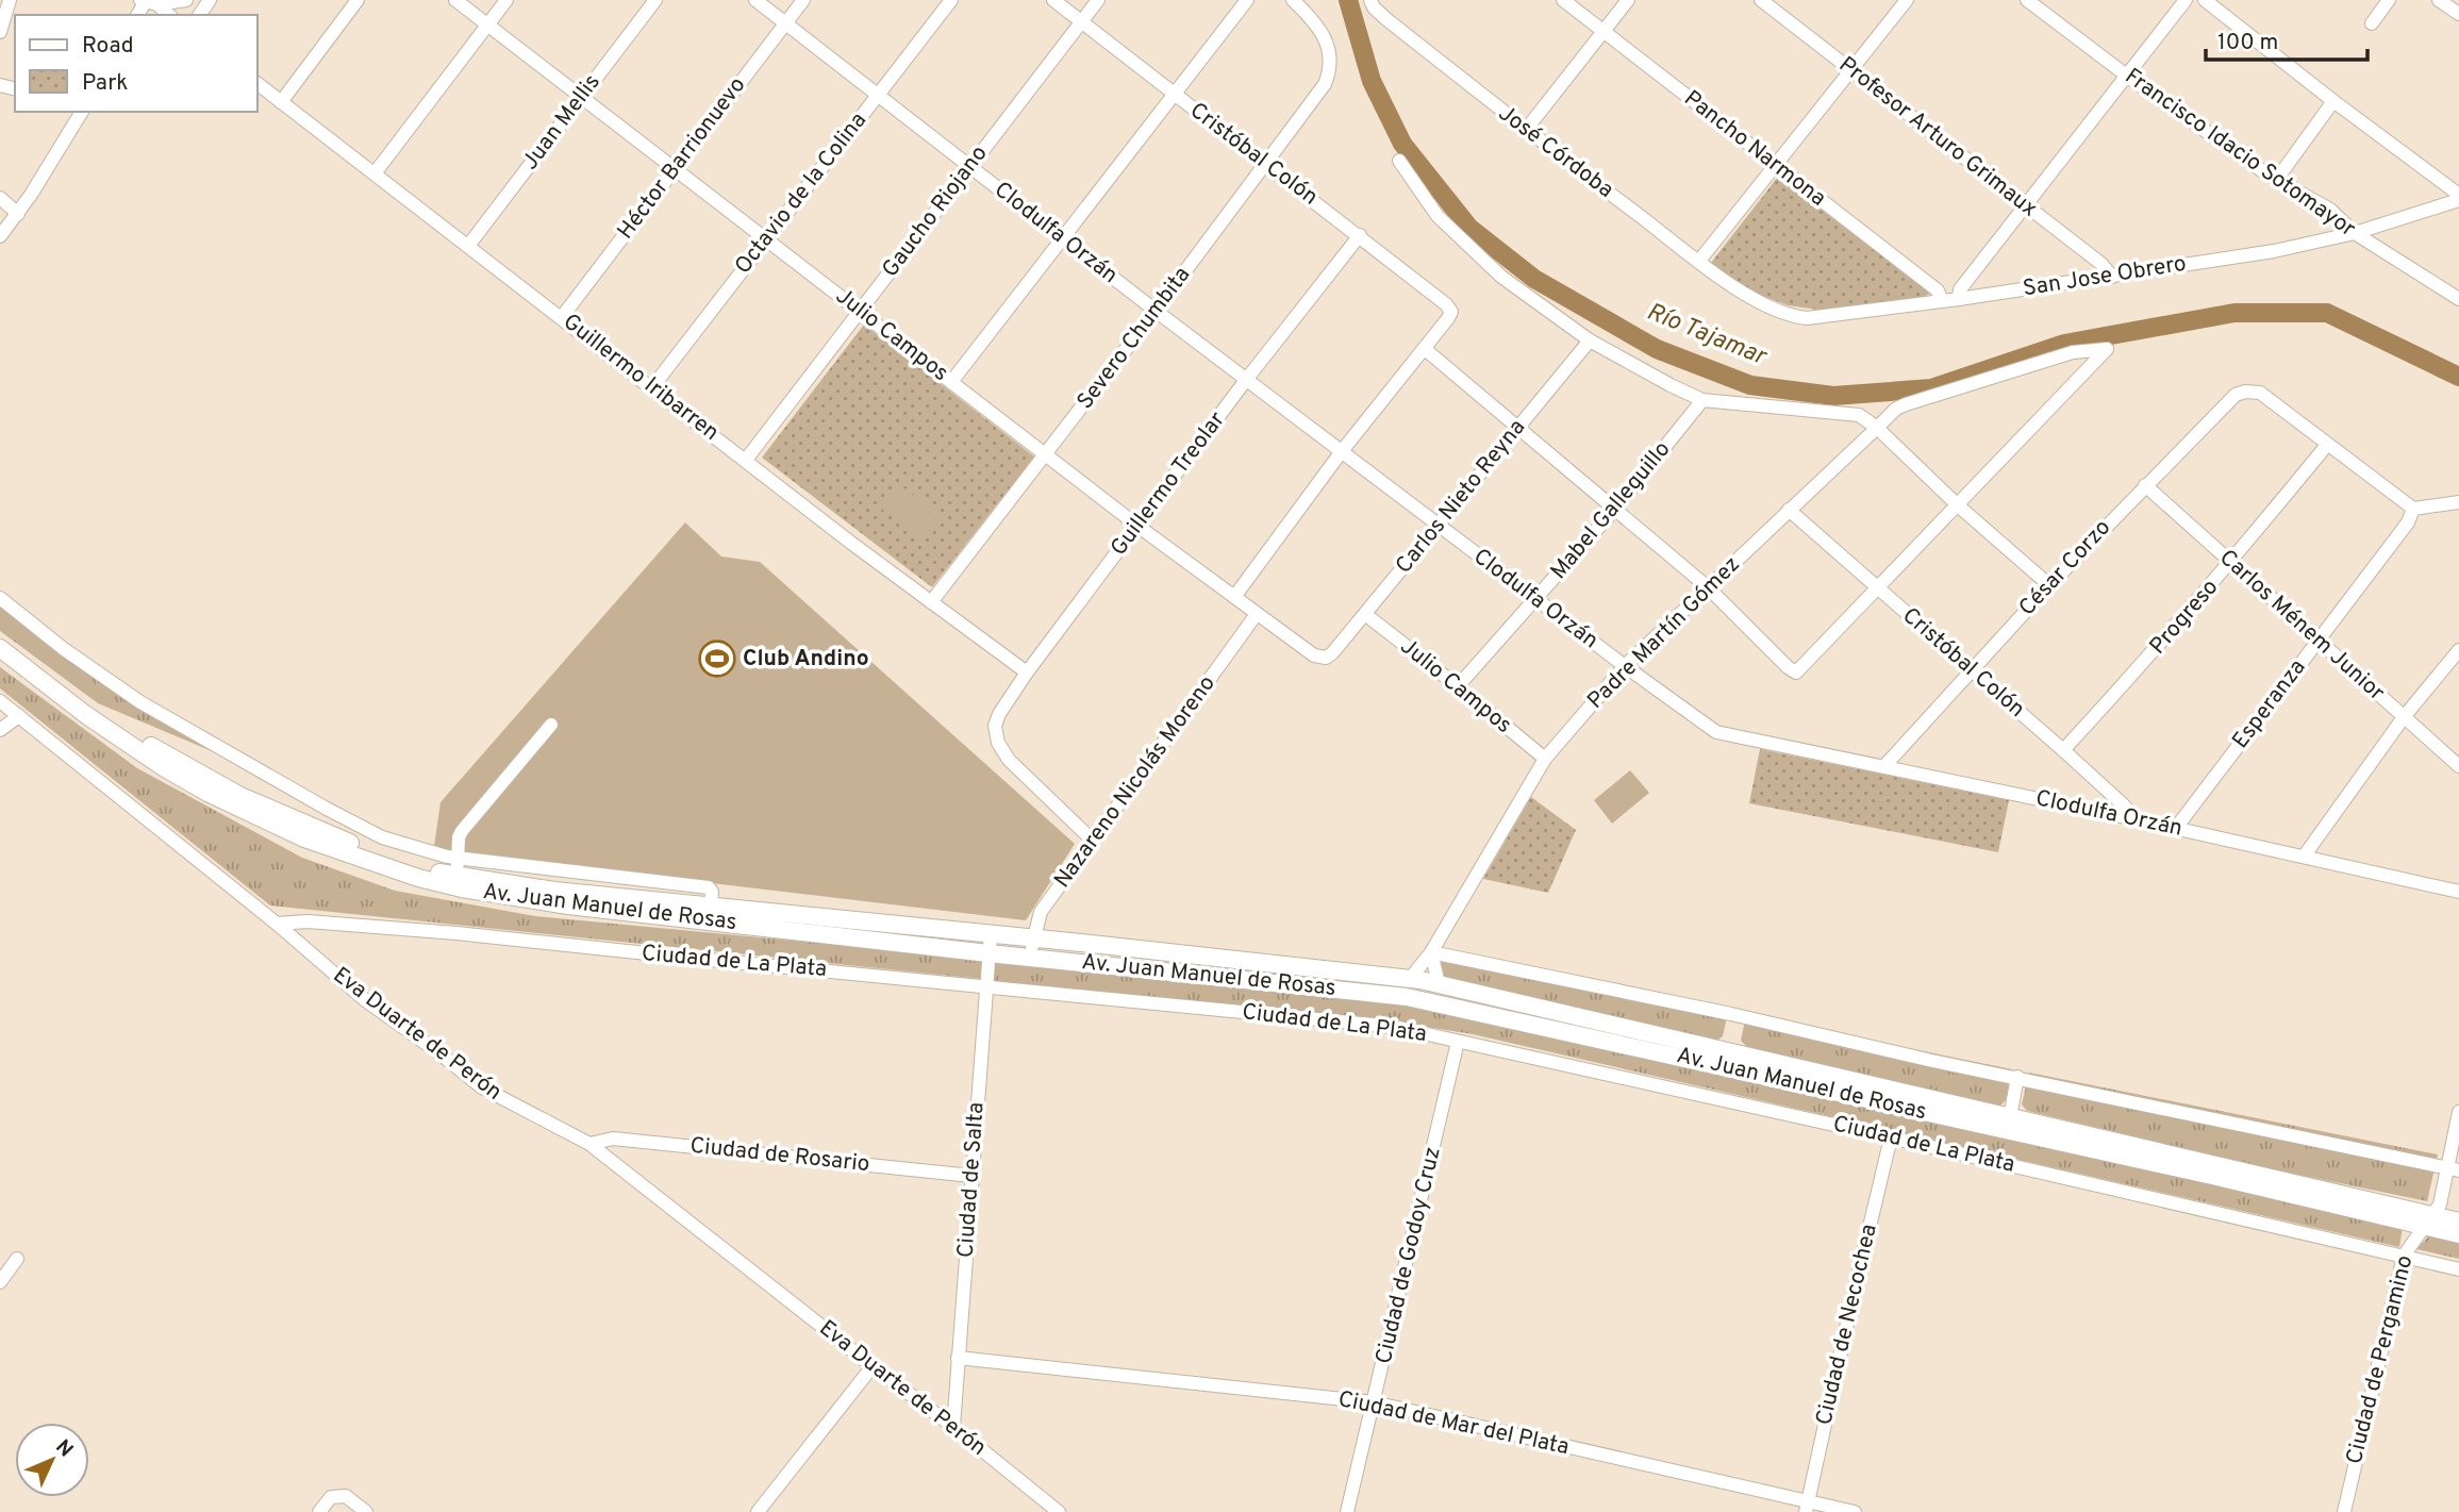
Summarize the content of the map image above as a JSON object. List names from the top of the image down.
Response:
{
  "streets": {
    "main road": ["Av. Juan Manuel de Rosas"],
    "street": [
      "Juan Mellis",
      "Profesor Arturo Grimaux",
      "Pancho Narmona",
      "José Córdoba",
      "Francisco Idacio Sotomayor",
      "Cristóbal Colón",
      "Héctor Barrionuevo",
      "Octavio de la Colina",
      "Gaucho Riojano",
      "Clodulfa Orzán",
      "San Jose Obrero",
      "Julio Campos",
      "Severo Chumbita",
      "Guillermo Iribarren",
      "Guillermo Treolar",
      "Carlos Nieto Reyna",
      "Mabel Galleguillo",
      "César Corzo",
      "Progreso",
      "Carlos Ménem Junior",
      "Padre Martín Gómez",
      "Esperanza",
      "Nazareno Nicolás Moreno",
      "Ciudad de La Plata",
      "Eva Duarte de Perón",
      "Ciudad de Rosario",
      "Ciudad de Salta",
      "Ciudad de Godoy Cruz",
      "Ciudad de Necochea",
      "Ciudad de Pergamino",
      "Ciudad de Mar del Plata"
    ]
  },
  "crossings": [
    ["Juan Mellis", "Julio Campos"],
    ["Juan Mellis", "Guillermo Iribarren"],
    ["Profesor Arturo Grimaux", "San Jose Obrero"],
    ["Pancho Narmona", "San Jose Obrero"],
    ["José Córdoba", "San Jose Obrero"],
    ["Francisco Idacio Sotomayor", "San Jose Obrero"],
    ["Cristóbal Colón", "Gaucho Riojano"],
    ["Cristóbal Colón", "Clodulfa Orzán"],
    ["Cristóbal Colón", "Severo Chumbita"],
    ["Cristóbal Colón", "Guillermo Treolar"],
    ["Cristóbal Colón", "César Corzo"],
    ["Cristóbal Colón", "Progreso"],
    ["Cristóbal Colón", "Padre Martín Gómez"],
    ["Héctor Barrionuevo", "Clodulfa Orzán"],
    ["Héctor Barrionuevo", "Julio Campos"],
    ["Héctor Barrionuevo", "Guillermo Iribarren"],
    ["Octavio de la Colina", "Clodulfa Orzán"],
    ["Octavio de la Colina", "Julio Campos"],
    ["Octavio de la Colina", "Guillermo Iribarren"],
    ["Gaucho Riojano", "Clodulfa Orzán"],
    ["Gaucho Riojano", "Julio Campos"],
    ["Gaucho Riojano", "Guillermo Iribarren"],
    ["Clodulfa Orzán", "Severo Chumbita"],
    ["Clodulfa Orzán", "Guillermo Treolar"],
    ["Clodulfa Orzán", "Carlos Nieto Reyna"],
    ["Clodulfa Orzán", "Mabel Galleguillo"],
    ["Clodulfa Orzán", "César Corzo"],
    ["Clodulfa Orzán", "Padre Martín Gómez"],
    ["Clodulfa Orzán", "Esperanza"],
    ["Julio Campos", "Severo Chumbita"],
    ["Julio Campos", "Guillermo Treolar"],
    ["Julio Campos", "Carlos Nieto Reyna"],
    ["Julio Campos", "Mabel Galleguillo"],
    ["Julio Campos", "Padre Martín Gómez"],
    ["Julio Campos", "Nazareno Nicolás Moreno"],
    ["Severo Chumbita", "Guillermo Iribarren"],
    ["Guillermo Iribarren", "Guillermo Treolar"],
    ["Guillermo Treolar", "Nazareno Nicolás Moreno"],
    ["César Corzo", "Progreso"],
    ["César Corzo", "Carlos Ménem Junior"],
    ["Progreso", "Carlos Ménem Junior"],
    ["Carlos Ménem Junior", "Esperanza"],
    ["Padre Martín Gómez", "Av. Juan Manuel de Rosas"],
    ["Nazareno Nicolás Moreno", "Av. Juan Manuel de Rosas"],
    ["Av. Juan Manuel de Rosas", "Ciudad de Salta"],
    ["Av. Juan Manuel de Rosas", "Ciudad de Pergamino"],
    ["Ciudad de La Plata", "Eva Duarte de Perón"],
    ["Ciudad de La Plata", "Ciudad de Salta"],
    ["Ciudad de La Plata", "Ciudad de Godoy Cruz"],
    ["Ciudad de La Plata", "Ciudad de Necochea"],
    ["Ciudad de La Plata", "Ciudad de Pergamino"],
    ["Eva Duarte de Perón", "Ciudad de Rosario"],
    ["Eva Duarte de Perón", "Ciudad de Salta"],
    ["Ciudad de Rosario", "Ciudad de Salta"],
    ["Ciudad de Salta", "Ciudad de Mar del Plata"],
    ["Ciudad de Godoy Cruz", "Ciudad de Mar del Plata"],
    ["Ciudad de Necochea", "Ciudad de Mar del Plata"]
  ],
  "water": ["Río Tajamar"],
  "places": {
    "sports": ["Club Andino"]
  },
  "legend": ["Road", "Park"],
  "scale_bar": "100 m",
  "north": "top right"
}
